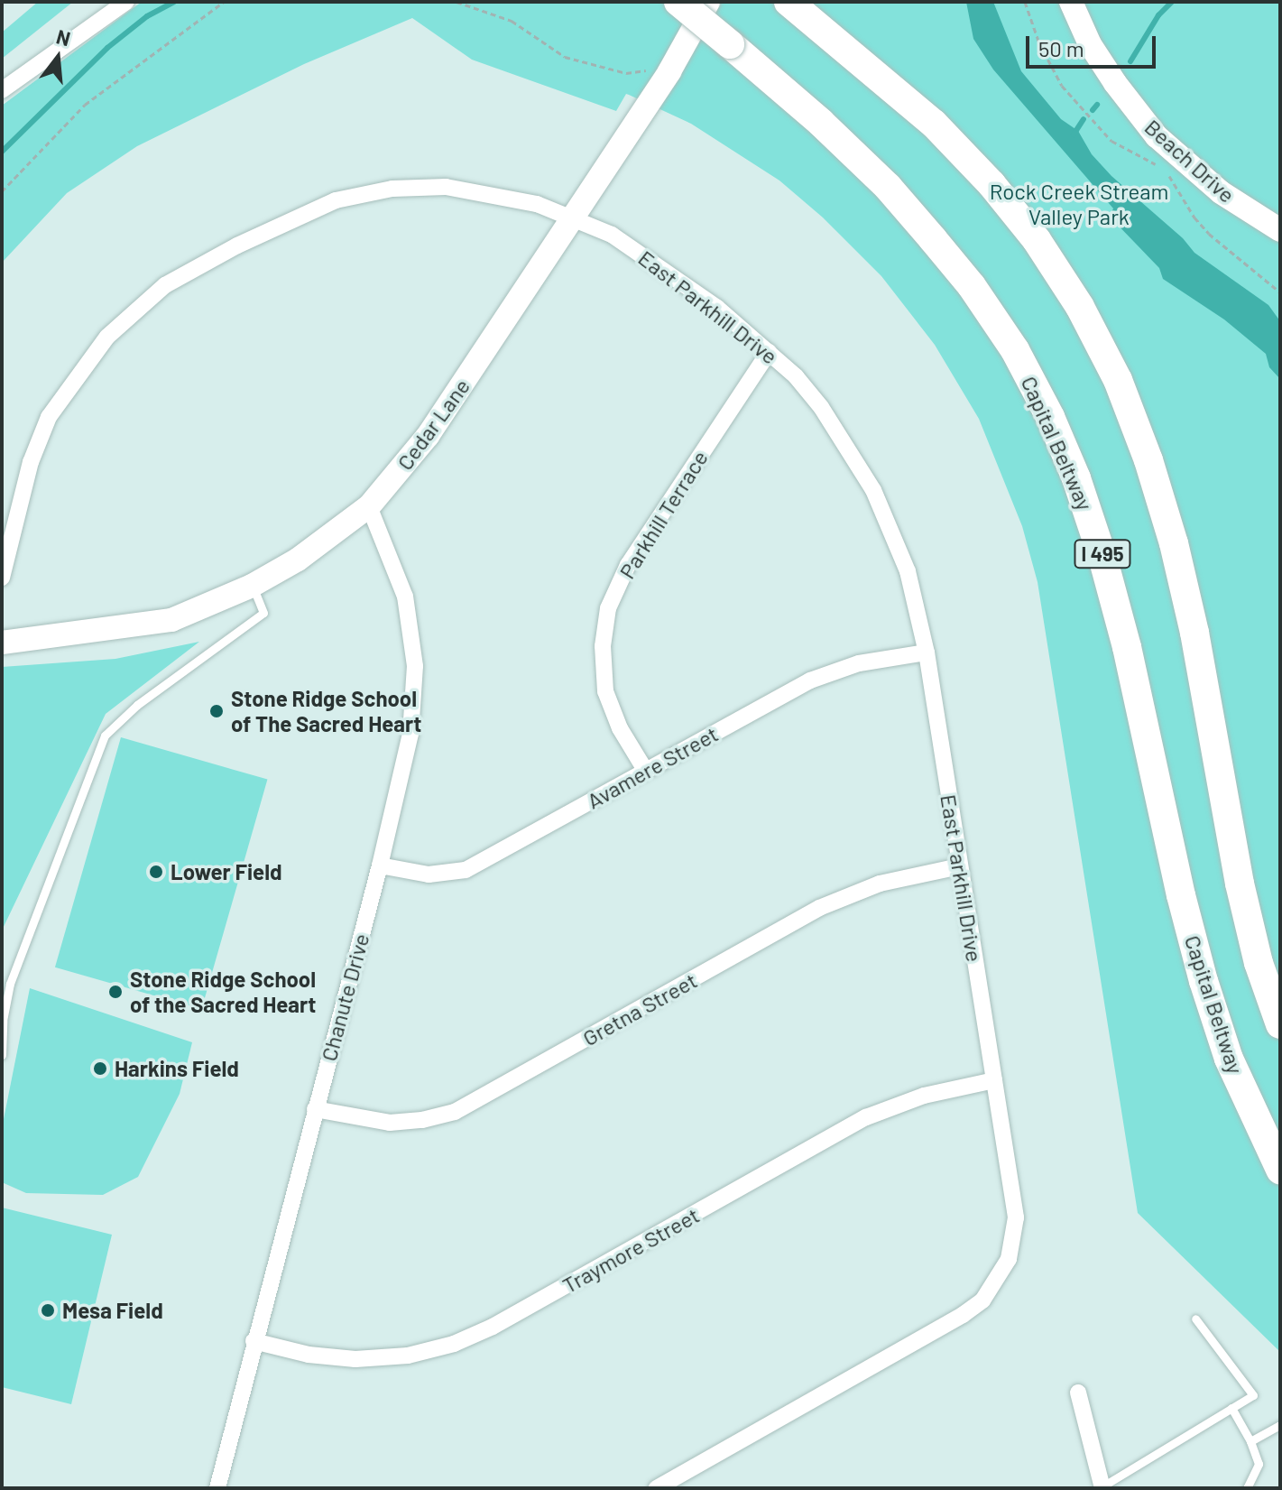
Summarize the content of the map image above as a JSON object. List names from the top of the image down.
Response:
{
  "streets": {
    "highway": ["Capital Beltway", "I 495"],
    "street": [
      "Beach Drive",
      "East Parkhill Drive",
      "Cedar Lane",
      "Parkhill Terrace",
      "Avamere Street",
      "Chanute Drive",
      "Gretna Street",
      "Traymore Street"
    ]
  },
  "crossings": [
    ["East Parkhill Drive", "Cedar Lane"],
    ["East Parkhill Drive", "Parkhill Terrace"],
    ["East Parkhill Drive", "Avamere Street"],
    ["East Parkhill Drive", "Gretna Street"],
    ["East Parkhill Drive", "Traymore Street"],
    ["Cedar Lane", "Chanute Drive"],
    ["Parkhill Terrace", "Avamere Street"],
    ["Avamere Street", "Chanute Drive"],
    ["Chanute Drive", "Gretna Street"],
    ["Chanute Drive", "Traymore Street"]
  ],
  "parks": ["Rock Creek Stream Valley Park"],
  "places": [
    "Stone Ridge School of The Sacred Heart",
    "Lower Field",
    "Stone Ridge School of the Sacred Heart",
    "Harkins Field",
    "Mesa Field"
  ],
  "scale_bar": "50 m",
  "north": "top"
}
